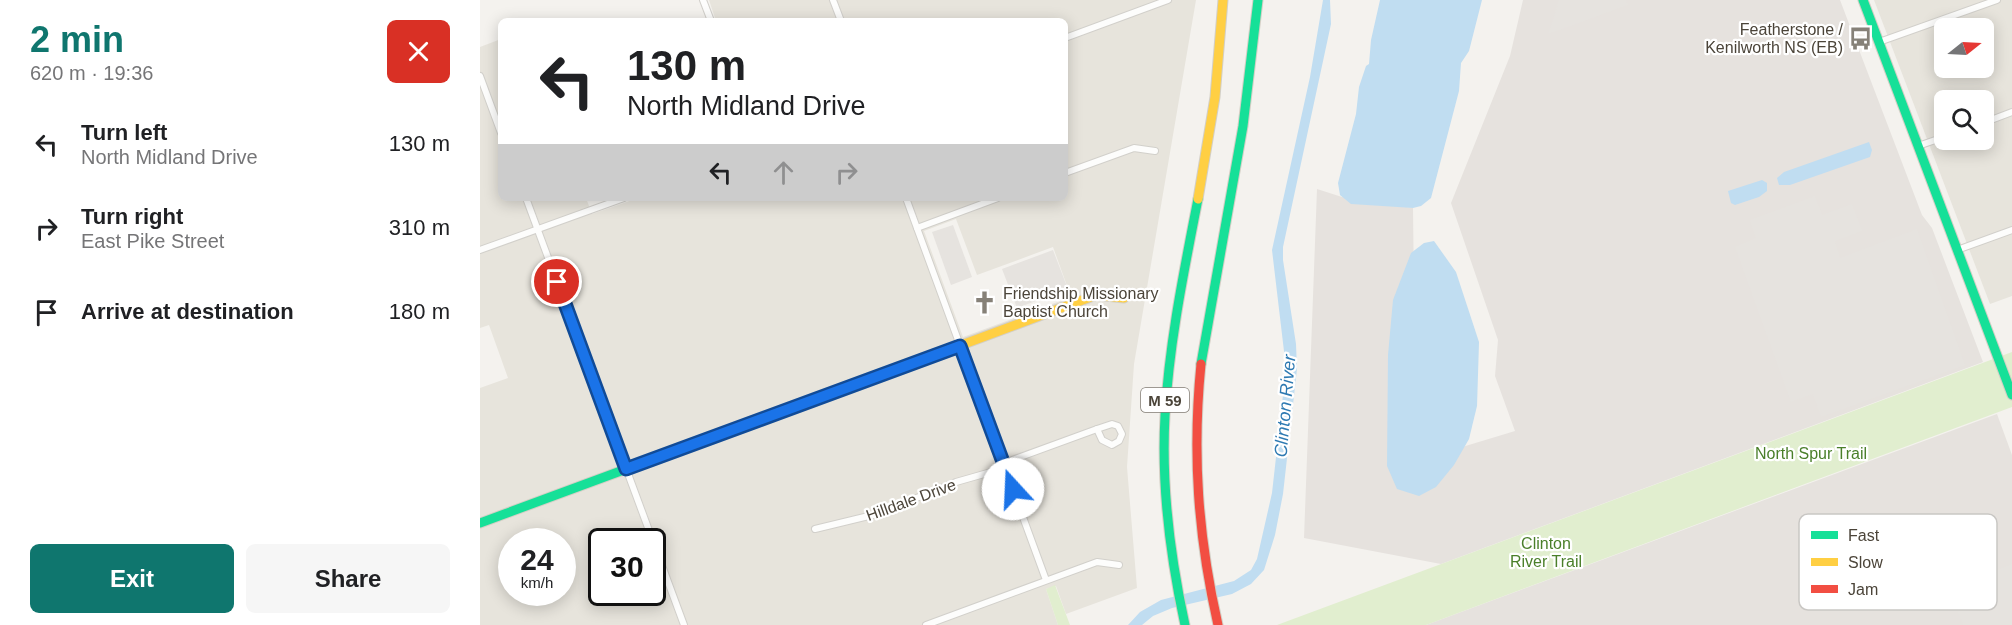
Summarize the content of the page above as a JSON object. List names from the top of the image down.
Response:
{
  "streets": {
    "main road": ["M 59"],
    "street": ["Hilldale Drive"]
  },
  "water": ["Clinton River"],
  "parks": ["North Spur Trail", "Clinton River Trail"],
  "places": {
    "bus stop": ["Featherstone / Kenilworth NS (EB)"],
    "church": ["Friendship Missionary Baptist Church"]
  },
  "legend": ["Fast", "Slow", "Jam"],
  "north": "right",
  "page": {
    "heading": ["2 min", "620 m · 19:36"],
    "turn": ["130 m", "North Midland Drive"],
    "list": [
      {
        "name": "Turn left",
        "note": "North Midland Drive",
        "value": "130 m"
      },
      {
        "name": "Turn right",
        "note": "East Pike Street",
        "value": "310 m"
      },
      {
        "name": "Arrive at destination",
        "value": "180 m"
      }
    ],
    "speed": "24 km/h",
    "limit": "30",
    "buttons": ["Exit", "Share"]
  }
}
